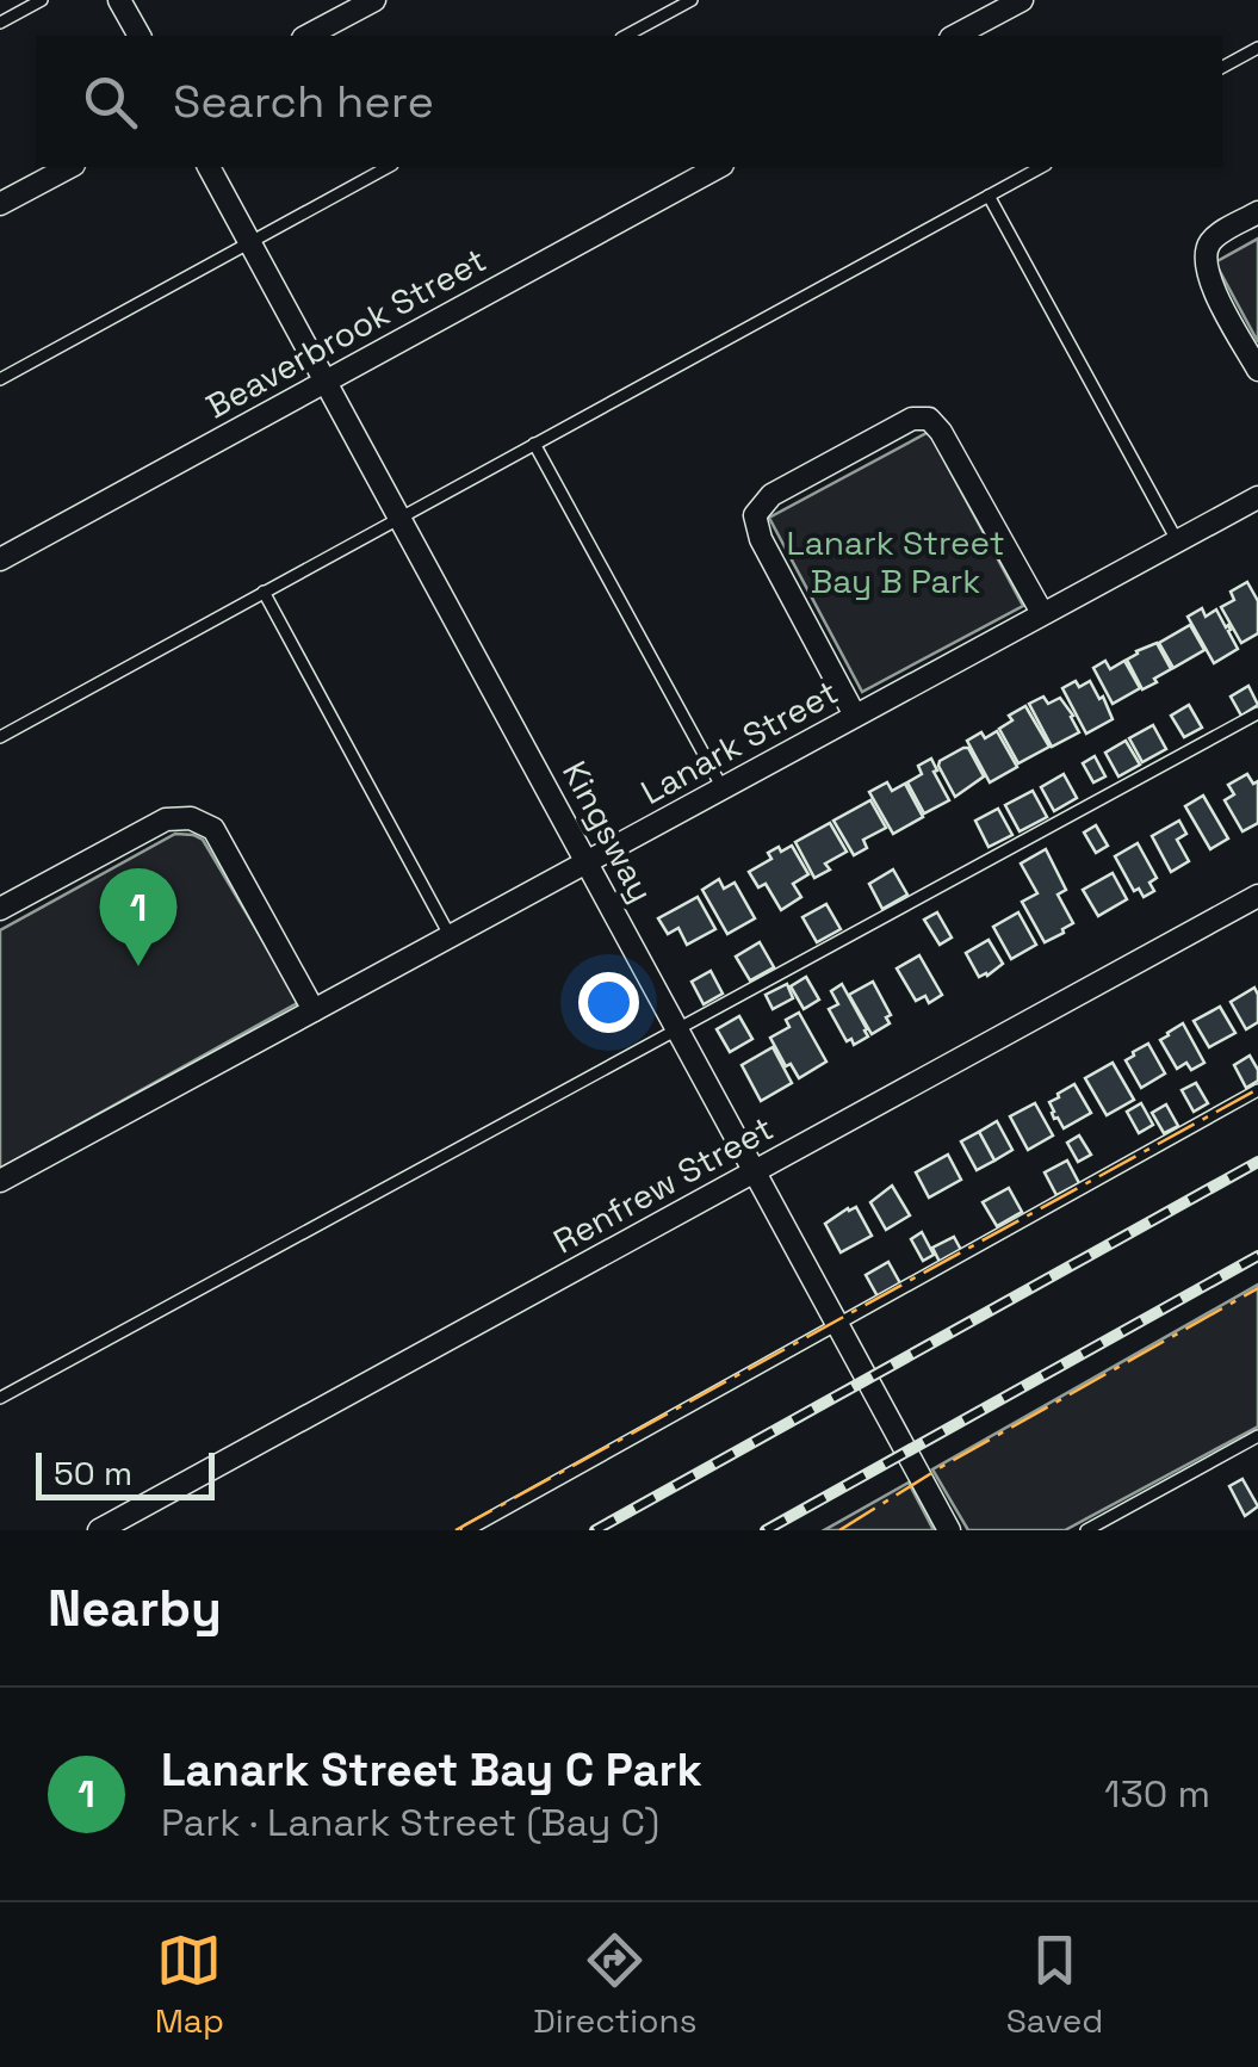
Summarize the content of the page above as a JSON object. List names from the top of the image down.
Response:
{
  "streets": {
    "street": [
      "Beaverbrook Street",
      "Lanark Street",
      "Kingsway",
      "Renfrew Street"
    ]
  },
  "crossings": [
    ["Beaverbrook Street", "Kingsway"],
    ["Lanark Street", "Kingsway"],
    ["Kingsway", "Renfrew Street"]
  ],
  "parks": ["Lanark Street Bay B Park"],
  "scale_bar": "50 m",
  "page": {
    "search": "Search here",
    "pins": "1",
    "scale": "50 m",
    "heading": "Nearby",
    "list": [
      {
        "mark": "1",
        "name": "Lanark Street Bay C Park",
        "note": "Park · Lanark Street (Bay C)",
        "value": "130 m"
      }
    ],
    "nav": ["Map", "Directions", "Saved"]
  }
}
